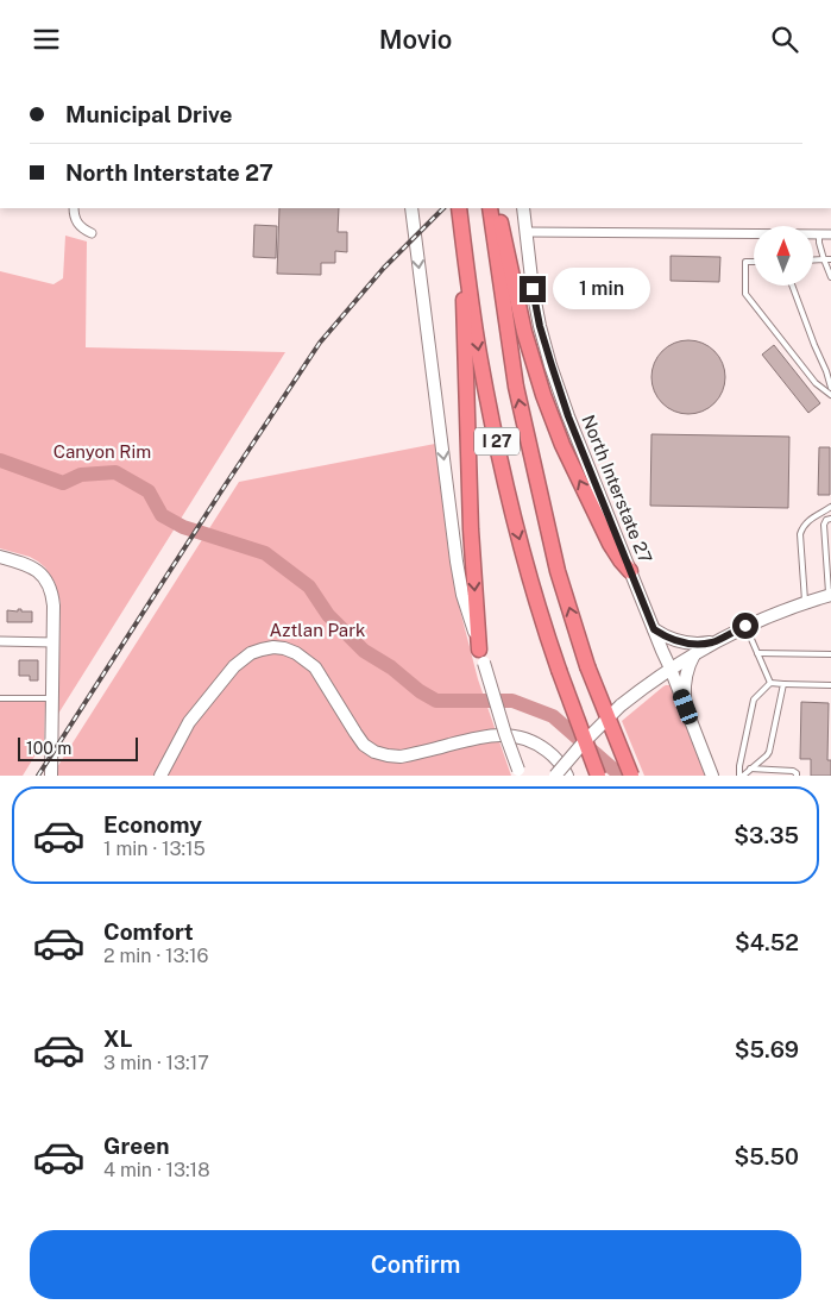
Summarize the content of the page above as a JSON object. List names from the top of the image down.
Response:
{
  "streets": {
    "highway": ["I 27"],
    "main road": ["North Interstate 27"]
  },
  "parks": ["Canyon Rim", "Aztlan Park"],
  "scale_bar": "100 m",
  "north": "top",
  "page": {
    "header": "Movio",
    "banner": ["Municipal Drive", "North Interstate 27"],
    "bubble": "1 min",
    "scale": "100 m",
    "list": [
      {
        "name": "Economy",
        "note": "1 min · 13:15",
        "value": "$3.35"
      },
      {
        "name": "Comfort",
        "note": "2 min · 13:16",
        "value": "$4.52"
      },
      {
        "name": "XL",
        "note": "3 min · 13:17",
        "value": "$5.69"
      },
      {
        "name": "Green",
        "note": "4 min · 13:18",
        "value": "$5.50"
      }
    ],
    "buttons": "Confirm"
  }
}
